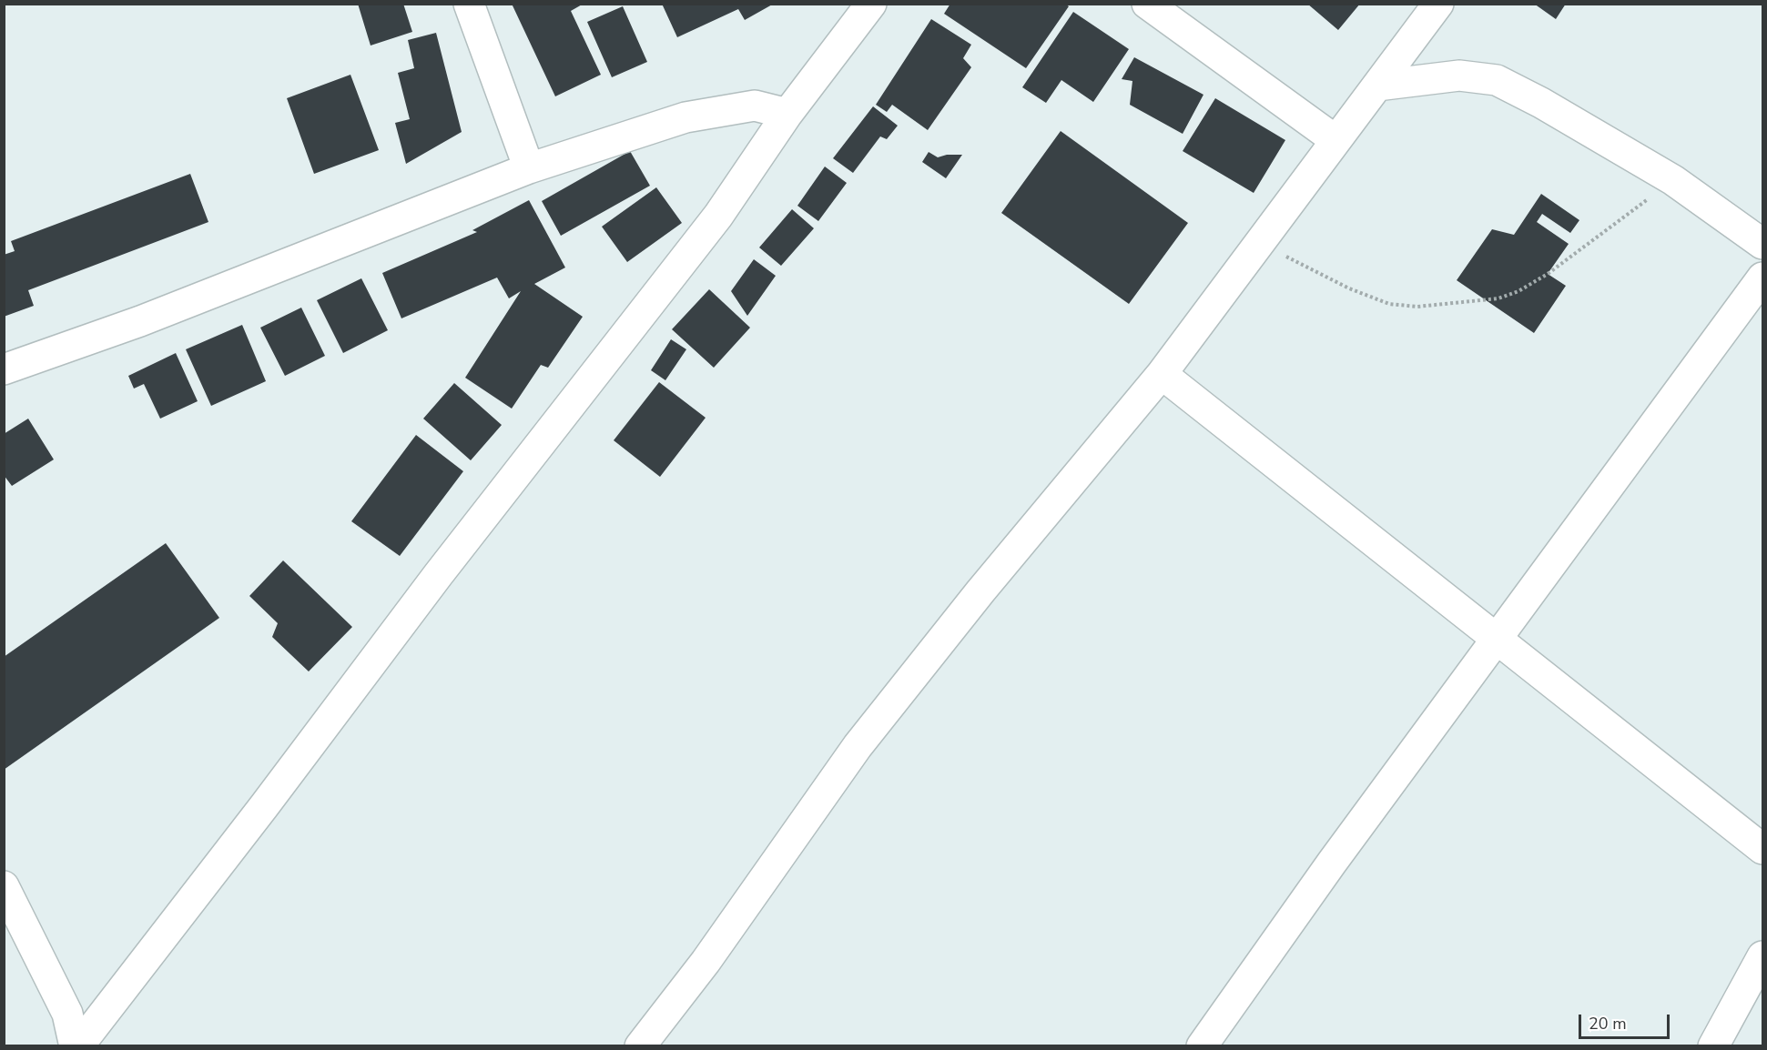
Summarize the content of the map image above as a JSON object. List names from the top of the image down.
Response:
{
  "scale_bar": "20 m"
}
